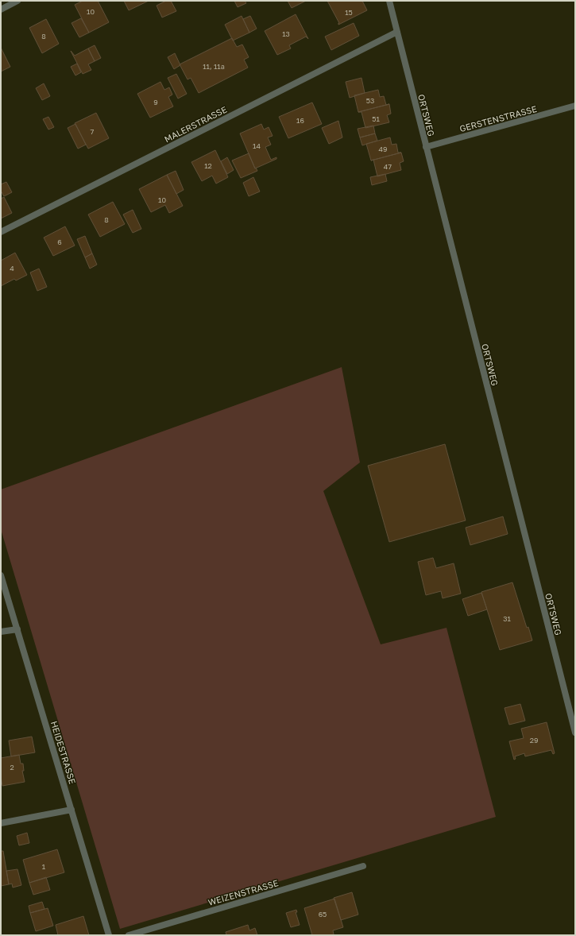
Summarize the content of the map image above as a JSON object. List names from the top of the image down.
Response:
{
  "streets": {
    "street": [
      "ORTSWEG",
      "GERSTENSTRASSE",
      "MALERSTRASSE",
      "HEIDESTRASSE",
      "WEIZENSTRASSE"
    ]
  },
  "crossings": [
    ["ORTSWEG", "GERSTENSTRASSE"],
    ["ORTSWEG", "MALERSTRASSE"]
  ],
  "house_numbers": [
    "10",
    "15",
    "13",
    "8",
    "11, 11a",
    "53",
    "9",
    "51",
    "16",
    "7",
    "14",
    "49",
    "12",
    "47",
    "10",
    "8",
    "6",
    "4",
    "31",
    "29",
    "2",
    "1",
    "65"
  ]
}
